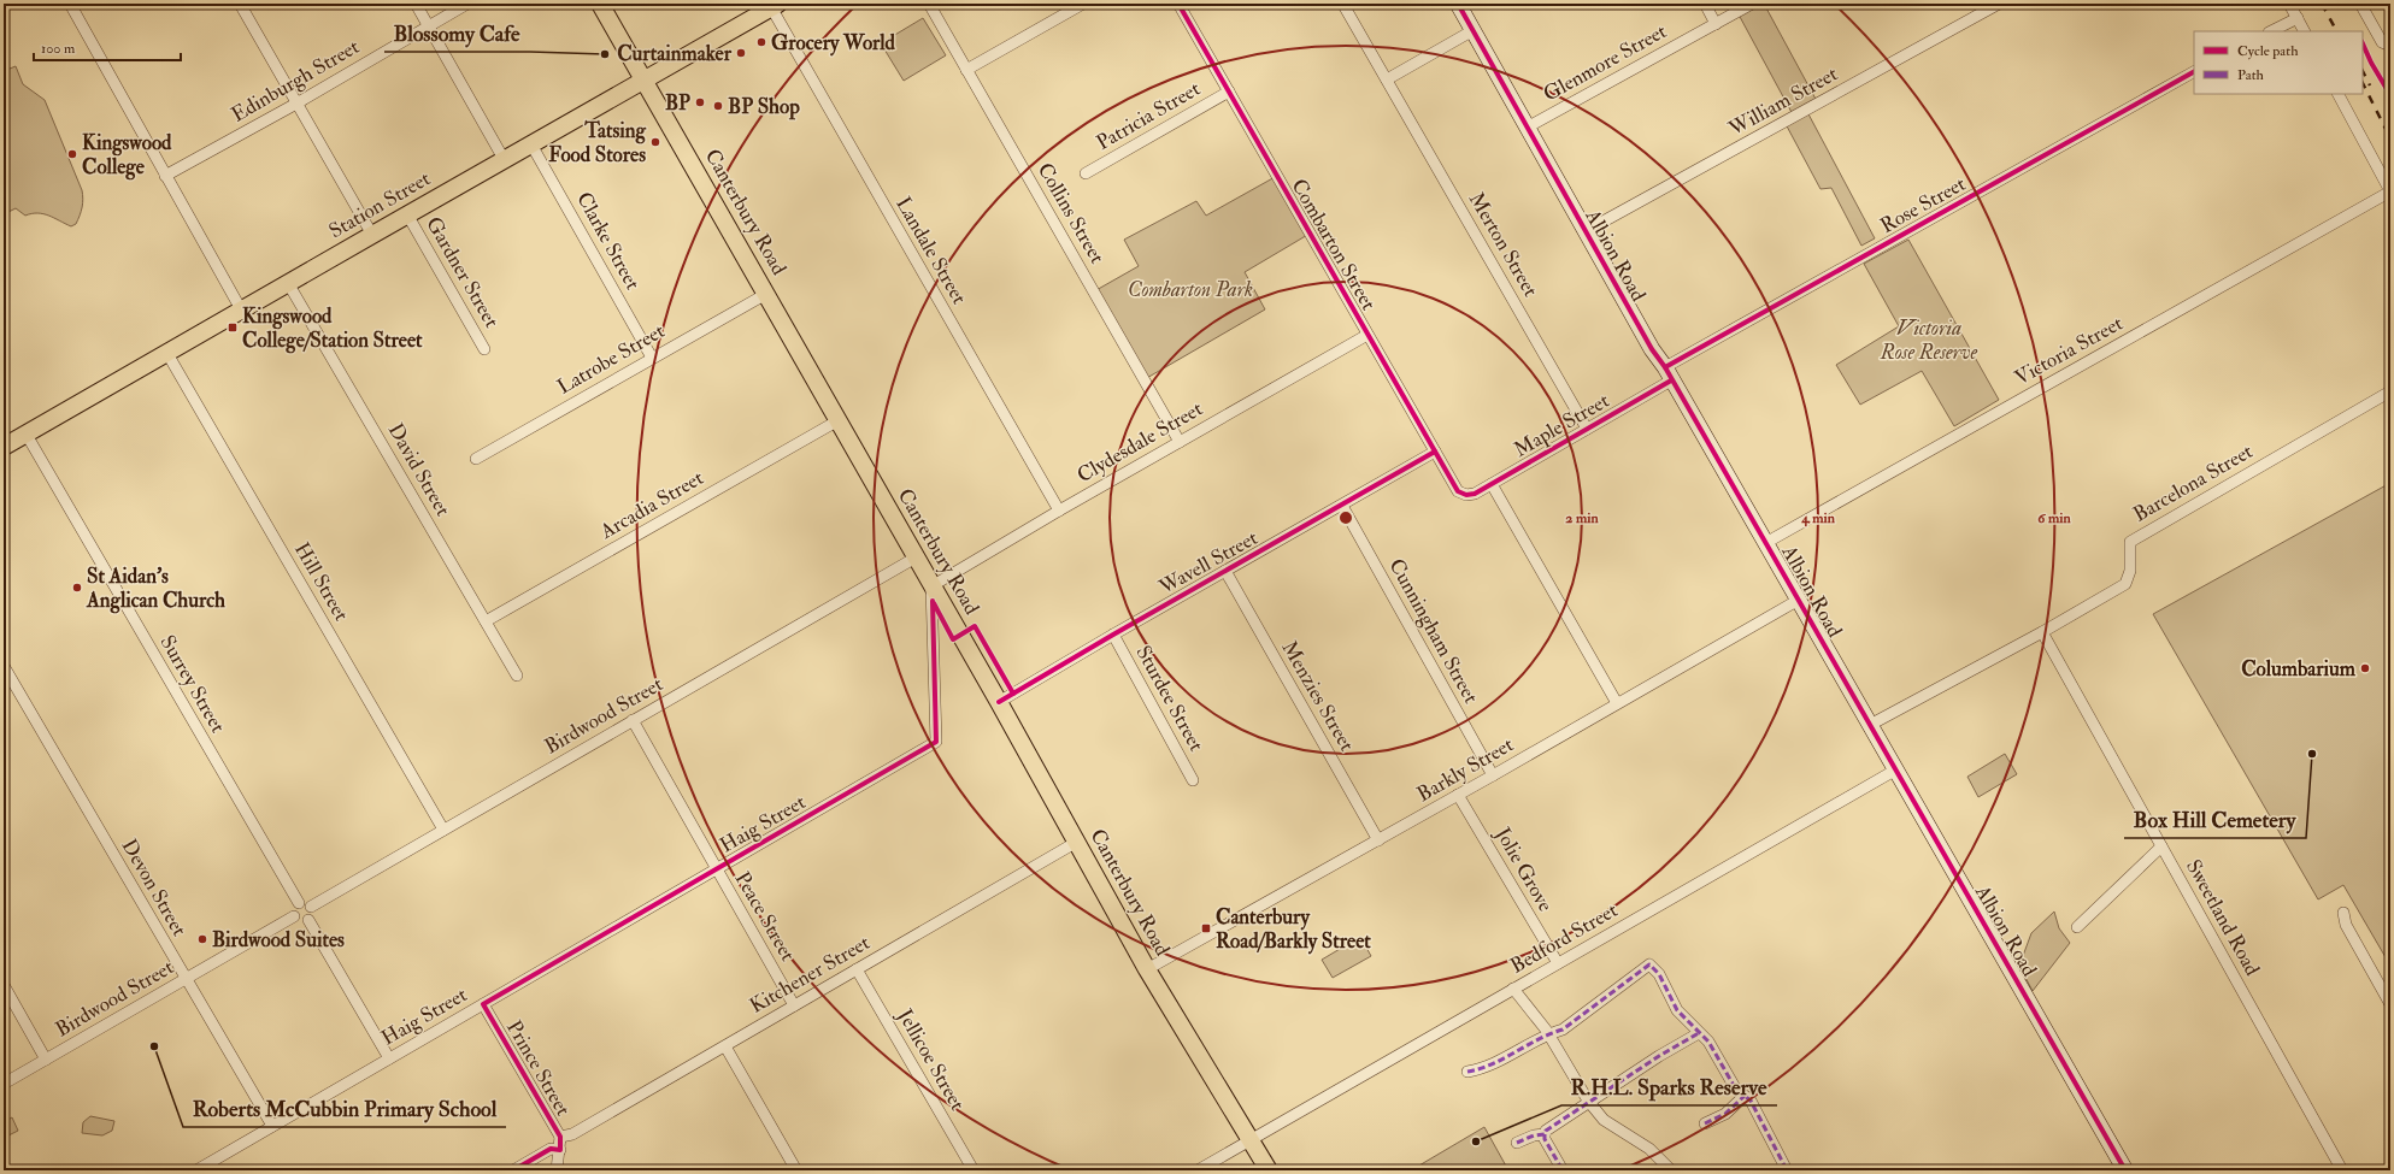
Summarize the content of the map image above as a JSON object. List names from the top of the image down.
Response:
{
  "streets": {
    "main road": ["Station Street", "Canterbury Road"],
    "street": [
      "Glenmore Street",
      "Edinburgh Street",
      "William Street",
      "Patricia Street",
      "Rose Street",
      "Collins Street",
      "Clarke Street",
      "Combarton Street",
      "Merton Street",
      "Landale Street",
      "Albion Road",
      "Gardner Street",
      "Victoria Street",
      "Latrobe Street",
      "Maple Street",
      "Clydesdale Street",
      "David Street",
      "Barcelona Street",
      "Arcadia Street",
      "Wavell Street",
      "Hill Street",
      "Cunningham Street",
      "Surrey Street",
      "Menzies Street",
      "Sturdee Street",
      "Birdwood Street",
      "Barkly Street",
      "Haig Street",
      "Jolie Grove",
      "Devon Street",
      "Peace Street",
      "Sweetland Road",
      "Bedford Street",
      "Kitchener Street",
      "Jellicoe Street",
      "Prince Street"
    ]
  },
  "crossings": [
    ["Glenmore Street", "Albion Road"],
    ["William Street", "Albion Road"],
    ["Patricia Street", "Combarton Street"],
    ["Station Street", "Canterbury Road"],
    ["Station Street", "Clarke Street"],
    ["Station Street", "Landale Street"],
    ["Station Street", "Gardner Street"],
    ["Station Street", "David Street"],
    ["Station Street", "Hill Street"],
    ["Station Street", "Surrey Street"],
    ["Rose Street", "Albion Road"],
    ["Rose Street", "Maple Street"],
    ["Canterbury Road", "Latrobe Street"],
    ["Canterbury Road", "Clydesdale Street"],
    ["Canterbury Road", "Arcadia Street"],
    ["Canterbury Road", "Wavell Street"],
    ["Canterbury Road", "Birdwood Street"],
    ["Canterbury Road", "Barkly Street"],
    ["Canterbury Road", "Haig Street"],
    ["Canterbury Road", "Bedford Street"],
    ["Canterbury Road", "Kitchener Street"],
    ["Collins Street", "Clydesdale Street"],
    ["Clarke Street", "Latrobe Street"],
    ["Combarton Street", "Maple Street"],
    ["Combarton Street", "Clydesdale Street"],
    ["Combarton Street", "Wavell Street"],
    ["Merton Street", "Maple Street"],
    ["Landale Street", "Clydesdale Street"],
    ["Albion Road", "Victoria Street"],
    ["Albion Road", "Maple Street"],
    ["Albion Road", "Barcelona Street"],
    ["Albion Road", "Barkly Street"],
    ["Albion Road", "Bedford Street"],
    ["Clydesdale Street", "Haig Street"],
    ["David Street", "Arcadia Street"],
    ["Barcelona Street", "Sweetland Road"],
    ["Wavell Street", "Cunningham Street"],
    ["Wavell Street", "Menzies Street"],
    ["Wavell Street", "Sturdee Street"],
    ["Hill Street", "Birdwood Street"],
    ["Cunningham Street", "Barkly Street"],
    ["Surrey Street", "Birdwood Street"],
    ["Menzies Street", "Barkly Street"],
    ["Birdwood Street", "Devon Street"],
    ["Birdwood Street", "Peace Street"],
    ["Barkly Street", "Jolie Grove"],
    ["Haig Street", "Devon Street"],
    ["Haig Street", "Peace Street"],
    ["Haig Street", "Prince Street"],
    ["Jolie Grove", "Bedford Street"],
    ["Peace Street", "Kitchener Street"],
    ["Kitchener Street", "Jellicoe Street"],
    ["Kitchener Street", "Prince Street"]
  ],
  "parks": ["Combarton Park", "Victoria Rose Reserve"],
  "places": {
    "other": [
      "Grocery World",
      "Curtainmaker",
      "Blossomy Cafe",
      "BP",
      "BP Shop",
      "Tatsing Food Stores",
      "Kingswood College",
      "St Aidan's Anglican Church",
      "Columbarium",
      "Box Hill Cemetery",
      "Birdwood Suites",
      "Roberts McCubbin Primary School",
      "R.H.L. Sparks Reserve"
    ],
    "transit": ["Kingswood College/Station Street", "Canterbury Road/Barkly Street"]
  },
  "legend": ["Cycle path", "Path"],
  "scale_bar": "100 m",
  "rings": ["2 min", "4 min", "6 min"]
}
